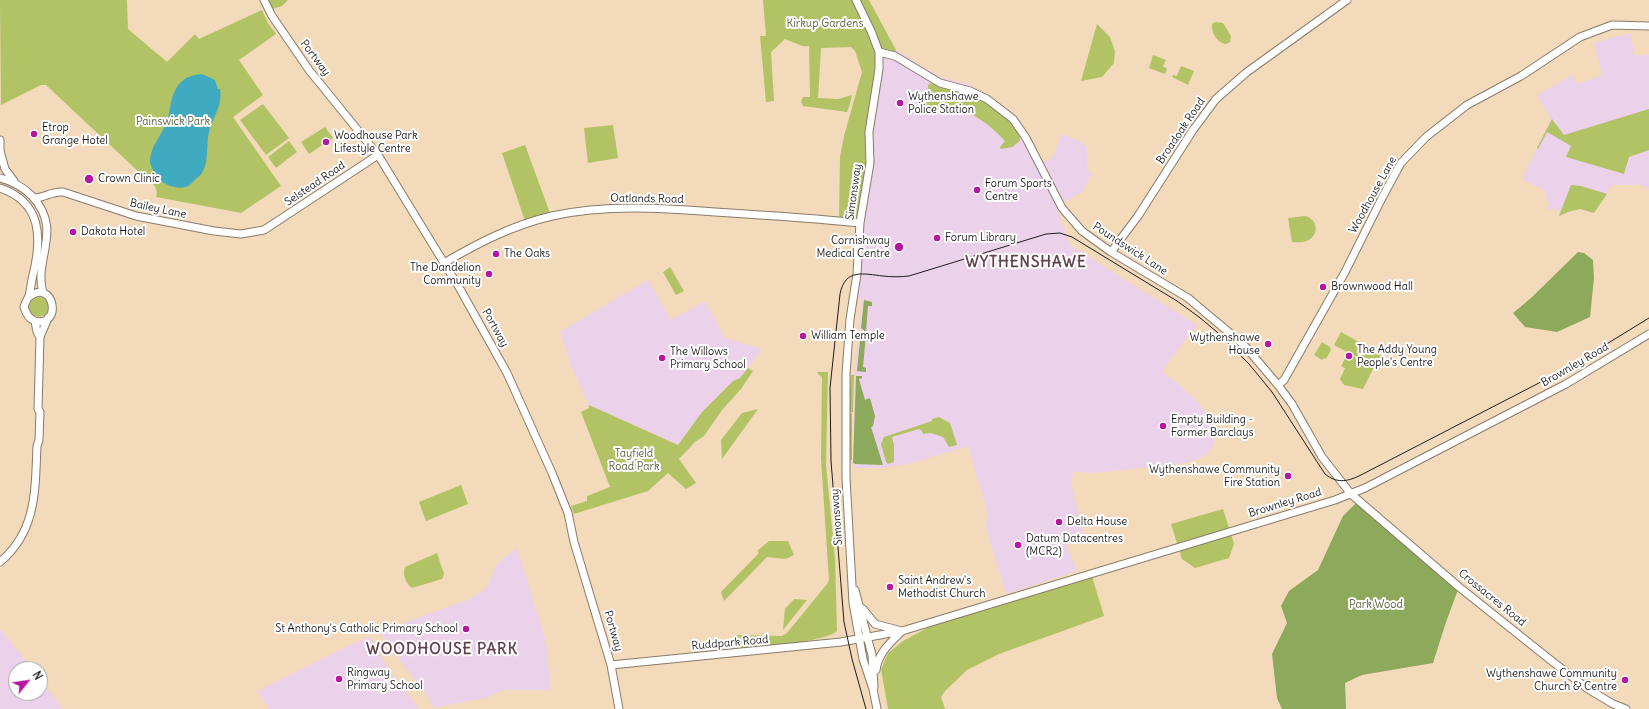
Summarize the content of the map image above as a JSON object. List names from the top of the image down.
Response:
{
  "streets": {
    "street": [
      "Portway",
      "Broadoak Road",
      "Selstead Road",
      "Simonsway",
      "Woodhouse Lane",
      "Oatlands Road",
      "Bailey Lane",
      "Poundswick Lane",
      "Brownley Road",
      "Crossacres Road",
      "Ruddpark Road"
    ]
  },
  "crossings": [
    ["Portway", "Selstead Road"],
    ["Portway", "Oatlands Road"],
    ["Portway", "Ruddpark Road"],
    ["Broadoak Road", "Poundswick Lane"],
    ["Selstead Road", "Bailey Lane"],
    ["Simonsway", "Oatlands Road"],
    ["Simonsway", "Poundswick Lane"],
    ["Simonsway", "Brownley Road"],
    ["Simonsway", "Ruddpark Road"],
    ["Woodhouse Lane", "Poundswick Lane"],
    ["Poundswick Lane", "Brownley Road"],
    ["Poundswick Lane", "Crossacres Road"],
    ["Brownley Road", "Crossacres Road"],
    ["Brownley Road", "Ruddpark Road"]
  ],
  "districts": ["WYTHENSHAWE", "WOODHOUSE PARK"],
  "parks": [
    "Kirkup Gardens",
    "Painswick Park",
    "Tayfield Road Park",
    "Park Wood"
  ],
  "places": [
    "Wythenshawe Police Station",
    "Etrop Grange Hotel",
    "Woodhouse Park Lifestyle Centre",
    "Crown Clinic",
    "Forum Sports Centre",
    "Dakota Hotel",
    "Forum Library",
    "Cornishway Medical Centre",
    "The Oaks",
    "The Dandelion Community",
    "Brownwood Hall",
    "William Temple",
    "Wythenshawe House",
    "The Addy Young People's Centre",
    "The Willows Primary School",
    "Empty Building - Former Barclays",
    "Wythenshawe Community Fire Station",
    "Delta House",
    "Datum Datacentres (MCR2)",
    "Saint Andrew's Methodist Church",
    "St Anthony's Catholic Primary School",
    "Ringway Primary School",
    "Wythenshawe Community Church & Centre"
  ],
  "north": "top right"
}
